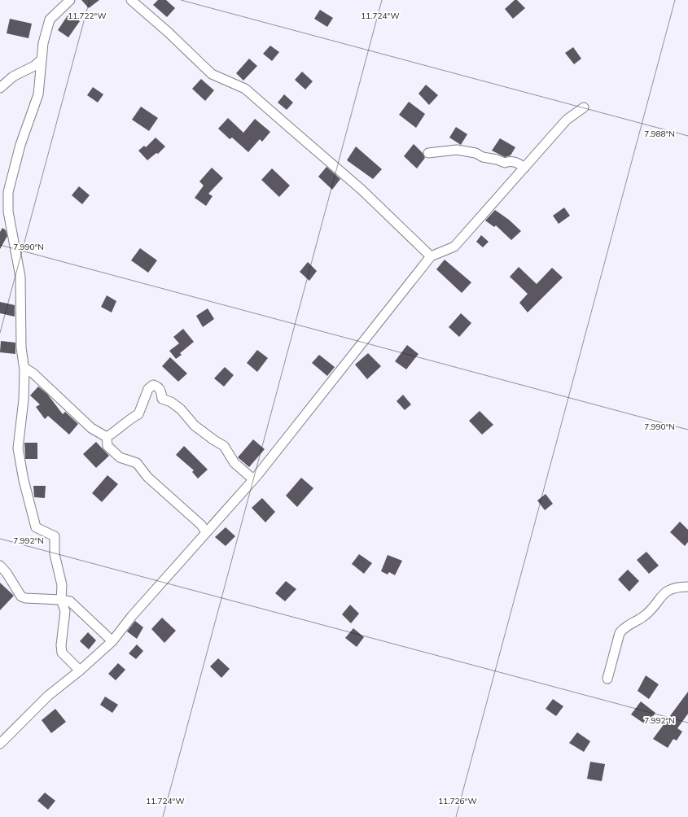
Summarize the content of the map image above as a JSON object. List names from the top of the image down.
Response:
{
  "coordinates": [
    "11.722°W",
    "11.724°W",
    "7.988°N",
    "7.990°N",
    "7.992°N",
    "11.726°W"
  ]
}
